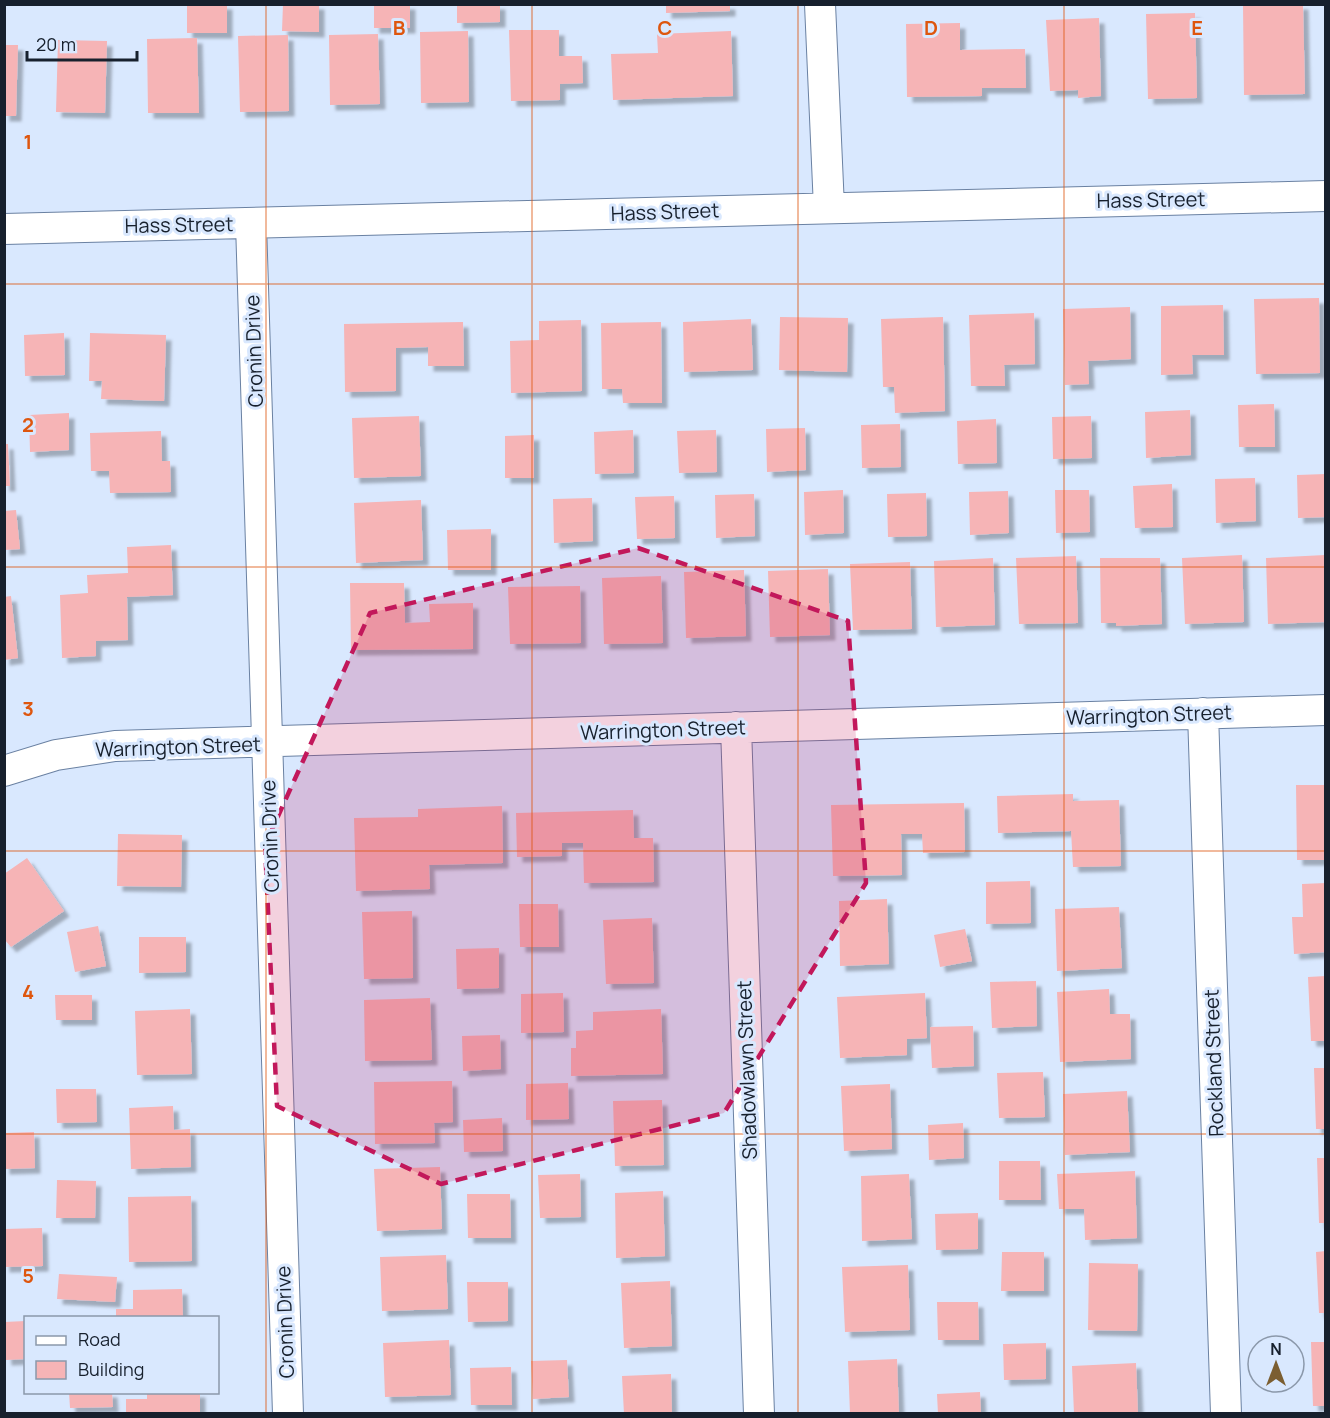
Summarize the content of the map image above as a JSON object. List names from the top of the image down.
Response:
{
  "streets": {
    "street": [
      "Hass Street",
      "Cronin Drive",
      "Warrington Street",
      "Rockland Street",
      "Shadowlawn Street"
    ]
  },
  "crossings": [
    ["Hass Street", "Cronin Drive"],
    ["Cronin Drive", "Warrington Street"],
    ["Warrington Street", "Rockland Street"],
    ["Warrington Street", "Shadowlawn Street"]
  ],
  "legend": ["Road", "Building"],
  "scale_bar": "20 m",
  "north": "top",
  "grid": {
    "columns": [
      "B",
      "C",
      "D",
      "E"
    ],
    "rows": [
      "1",
      "2",
      "3",
      "4",
      "5"
    ]
  }
}
